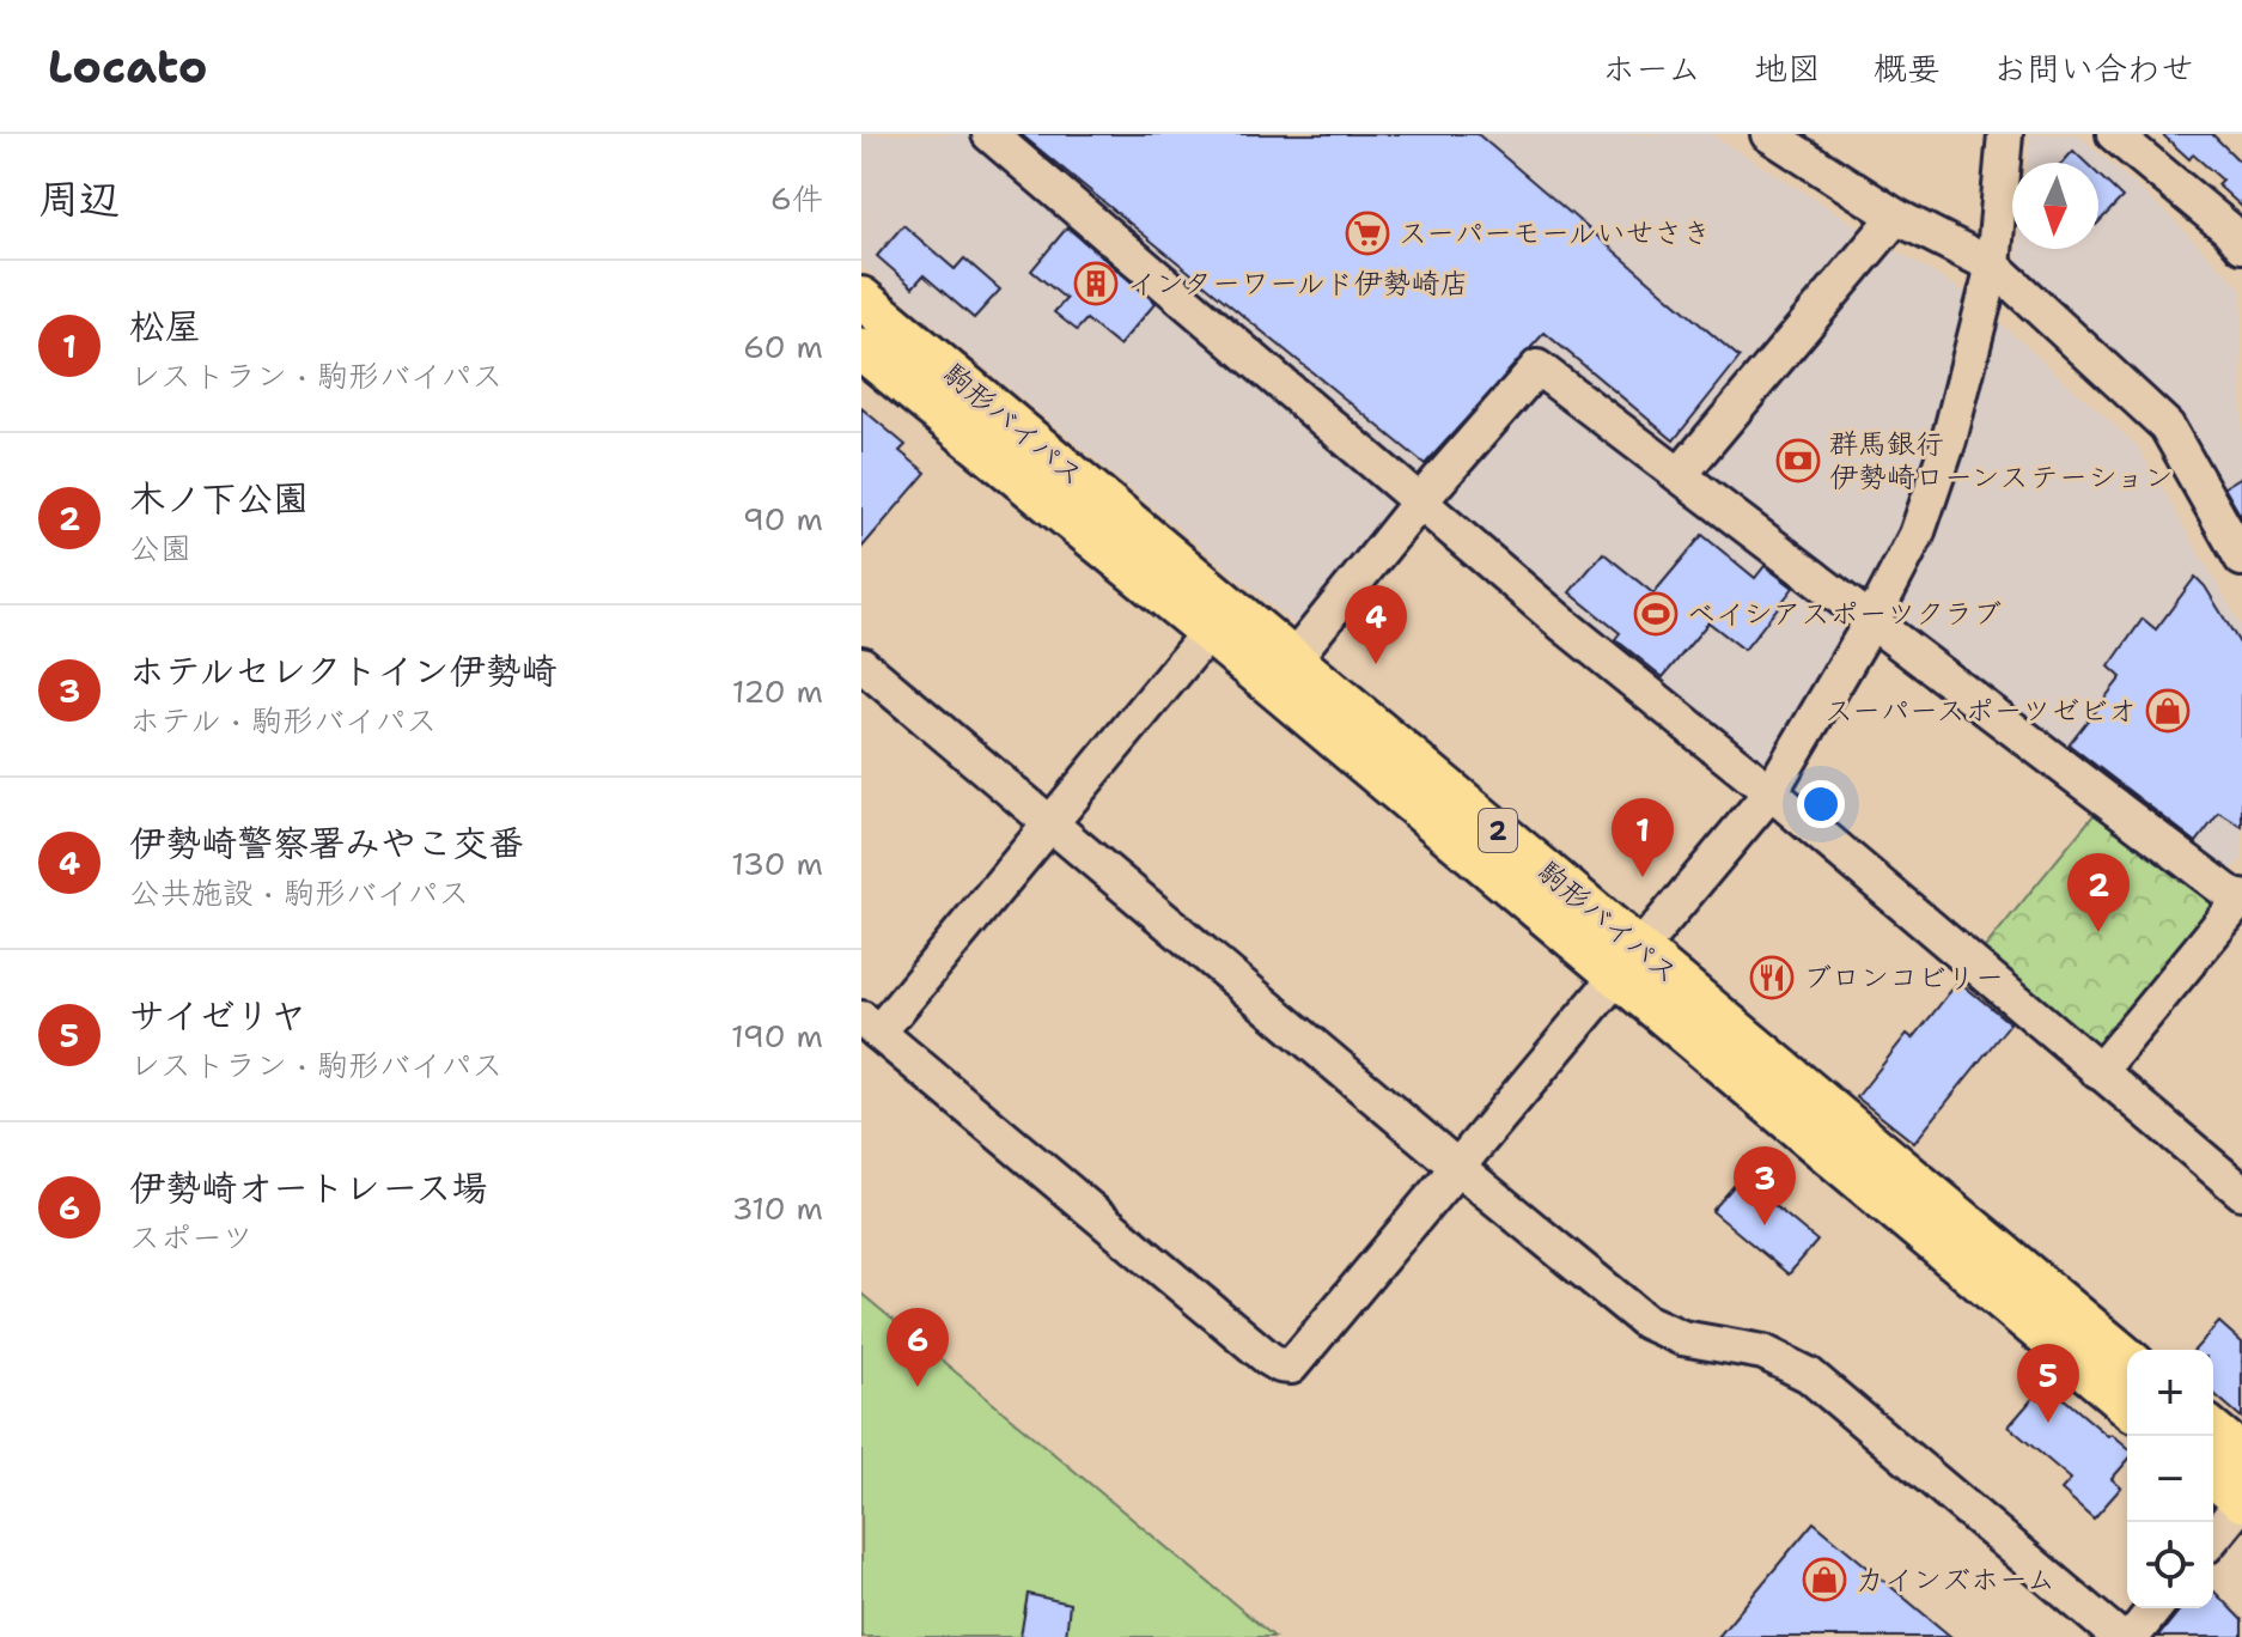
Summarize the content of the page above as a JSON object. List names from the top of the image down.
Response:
{
  "streets": {
    "main road": ["駒形バイパス", "2"]
  },
  "places": {
    "supermarket": ["スーパーモールいせさき"],
    "building": ["インターワールド伊勢崎店"],
    "bank": ["群馬銀行 伊勢崎ローンステーション"],
    "sports": ["ベイシアスポーツクラブ"],
    "shop": ["スーパースポーツゼビオ", "カインズホーム"],
    "restaurant": ["ブロンコビリー"]
  },
  "north": "bottom",
  "page": {
    "header": "Locato",
    "nav": [
      "ホーム",
      "地図",
      "概要",
      "お問い合わせ"
    ],
    "heading": ["周辺", "6件"],
    "list": [
      {
        "mark": "1",
        "name": "松屋",
        "note": "レストラン · 駒形バイパス",
        "value": "60 m"
      },
      {
        "mark": "2",
        "name": "木ノ下公園",
        "note": "公園",
        "value": "90 m"
      },
      {
        "mark": "3",
        "name": "ホテルセレクトイン伊勢崎",
        "note": "ホテル · 駒形バイパス",
        "value": "120 m"
      },
      {
        "mark": "4",
        "name": "伊勢崎警察署みやこ交番",
        "note": "公共施設 · 駒形バイパス",
        "value": "130 m"
      },
      {
        "mark": "5",
        "name": "サイゼリヤ",
        "note": "レストラン · 駒形バイパス",
        "value": "190 m"
      },
      {
        "mark": "6",
        "name": "伊勢崎オートレース場",
        "note": "スポーツ",
        "value": "310 m"
      }
    ],
    "pins": [
      "4",
      "1",
      "2",
      "3",
      "6",
      "5"
    ],
    "map_buttons": ["+", "−"]
  }
}
